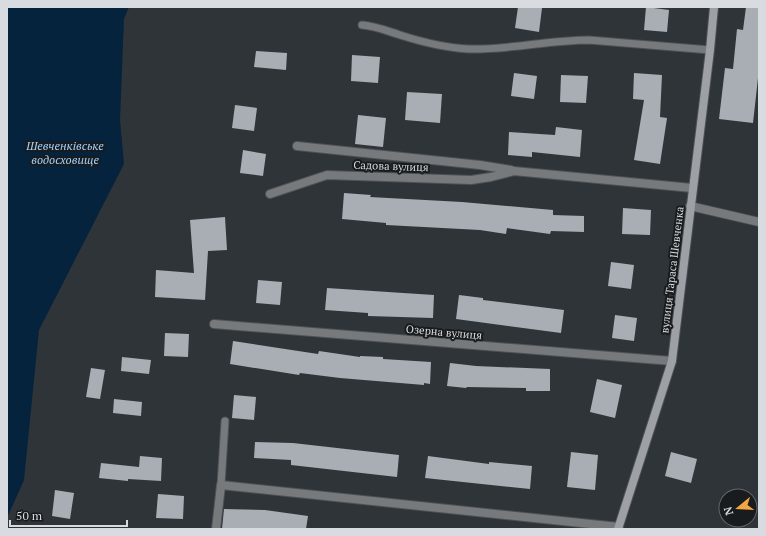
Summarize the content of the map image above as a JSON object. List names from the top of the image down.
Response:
{
  "streets": {
    "main road": ["вулиця Тараса Шевченка"],
    "street": ["Садова вулиця", "Озерна вулиця"]
  },
  "crossings": [
    ["Садова вулиця", "вулиця Тараса Шевченка"],
    ["вулиця Тараса Шевченка", "Озерна вулиця"]
  ],
  "water": ["Шевченківське водосховище"],
  "scale_bar": "50 m",
  "north": "left"
}
